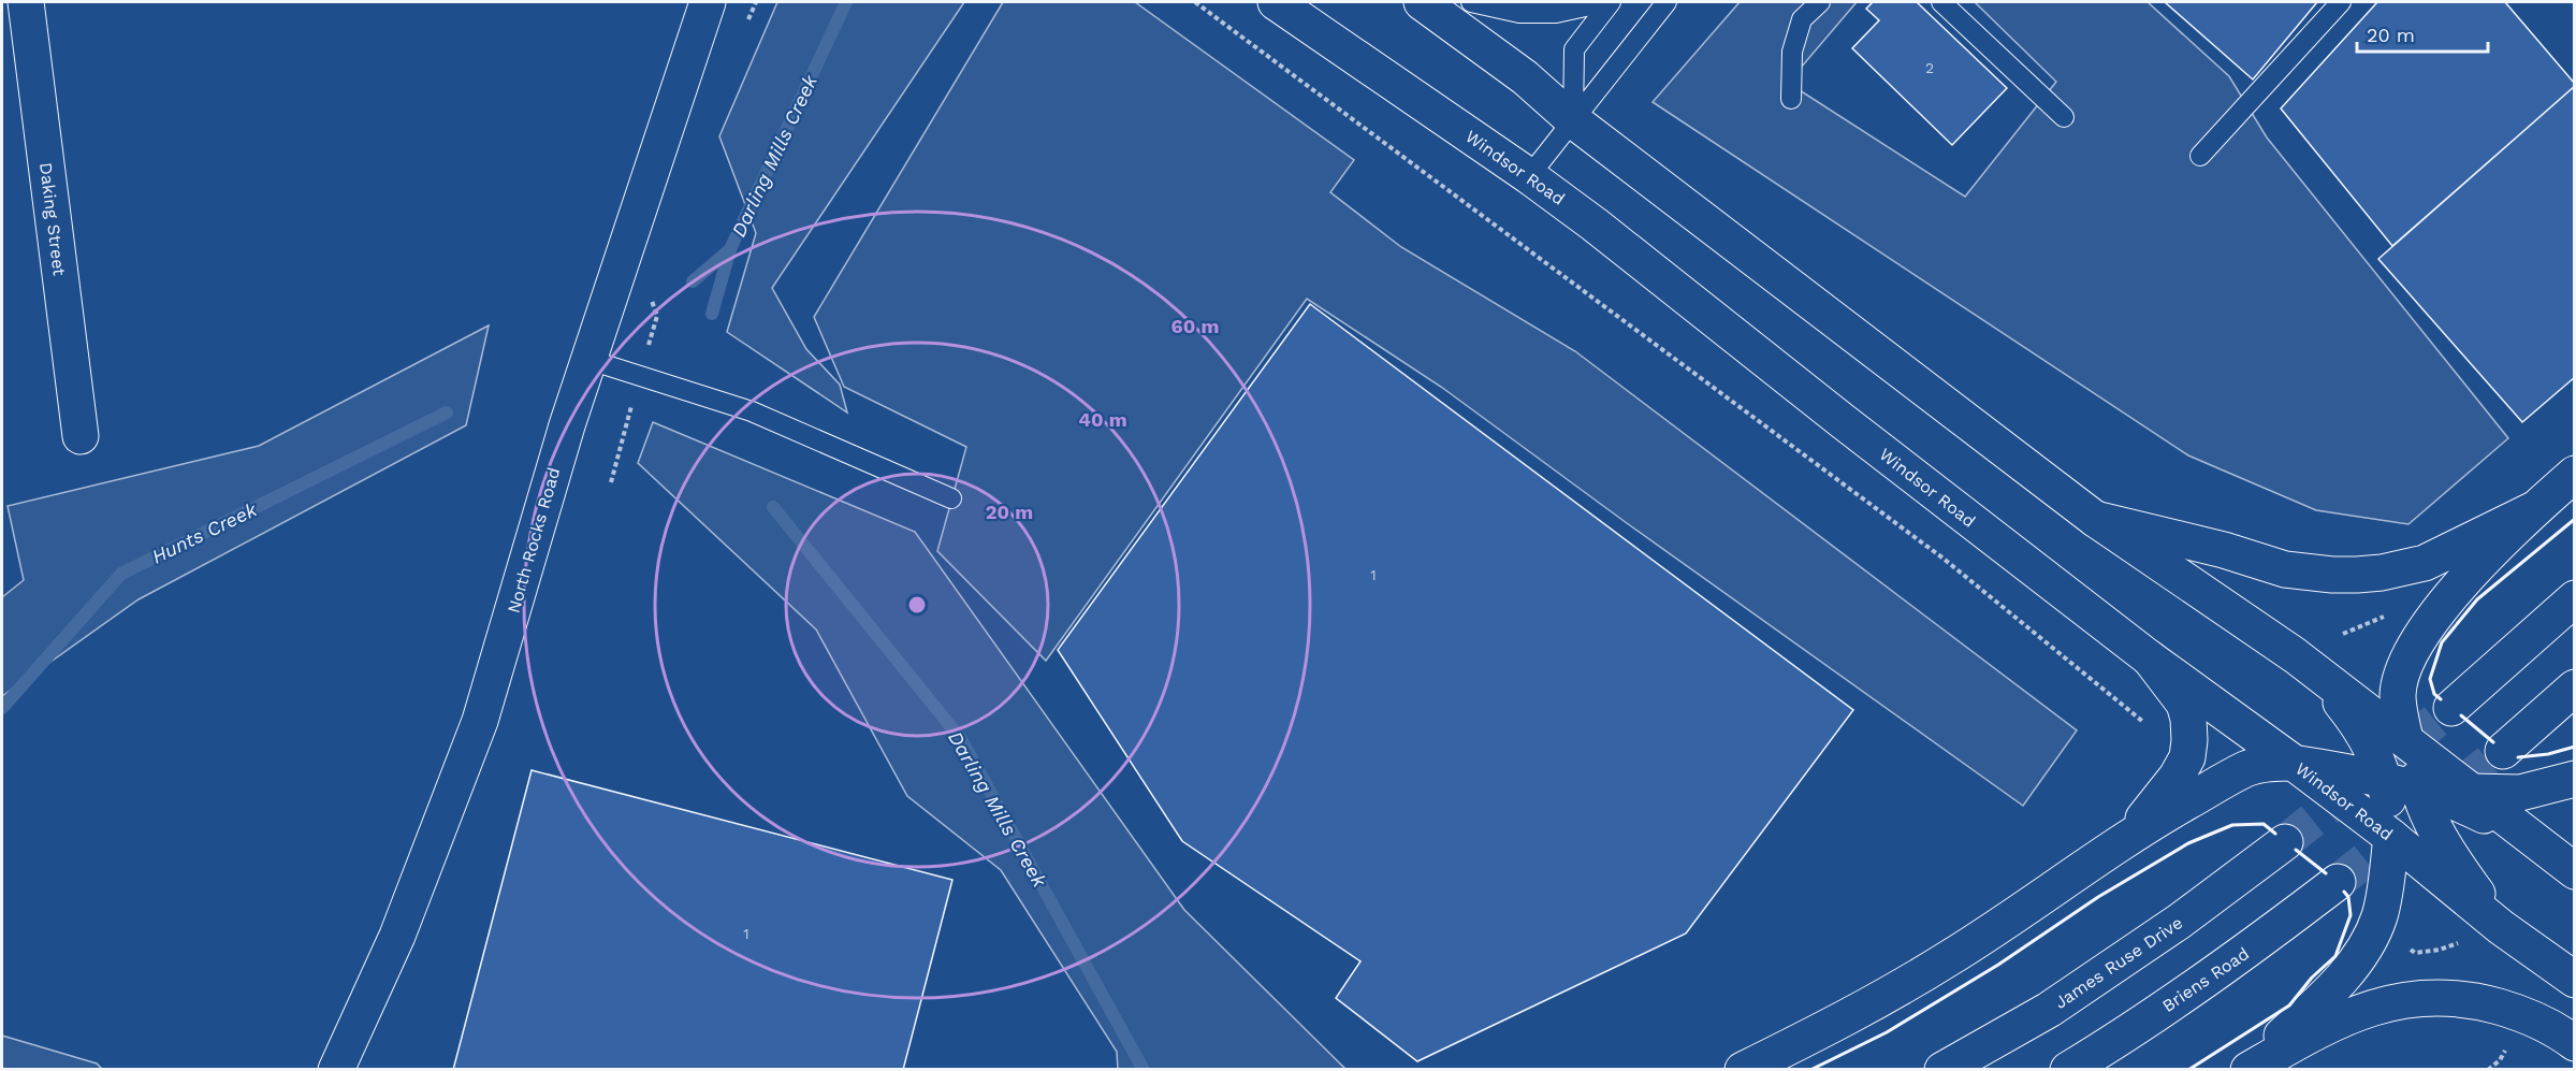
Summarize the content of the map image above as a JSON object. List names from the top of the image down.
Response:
{
  "streets": {
    "main road": [
      "Windsor Road",
      "Daking Street",
      "North Rocks Road",
      "James Ruse Drive",
      "Briens Road"
    ]
  },
  "water": ["Darling Mills Creek", "Hunts Creek"],
  "house_numbers": ["2", "1", "1"],
  "scale_bar": "20 m",
  "rings": ["60 m", "40 m", "20 m"]
}
